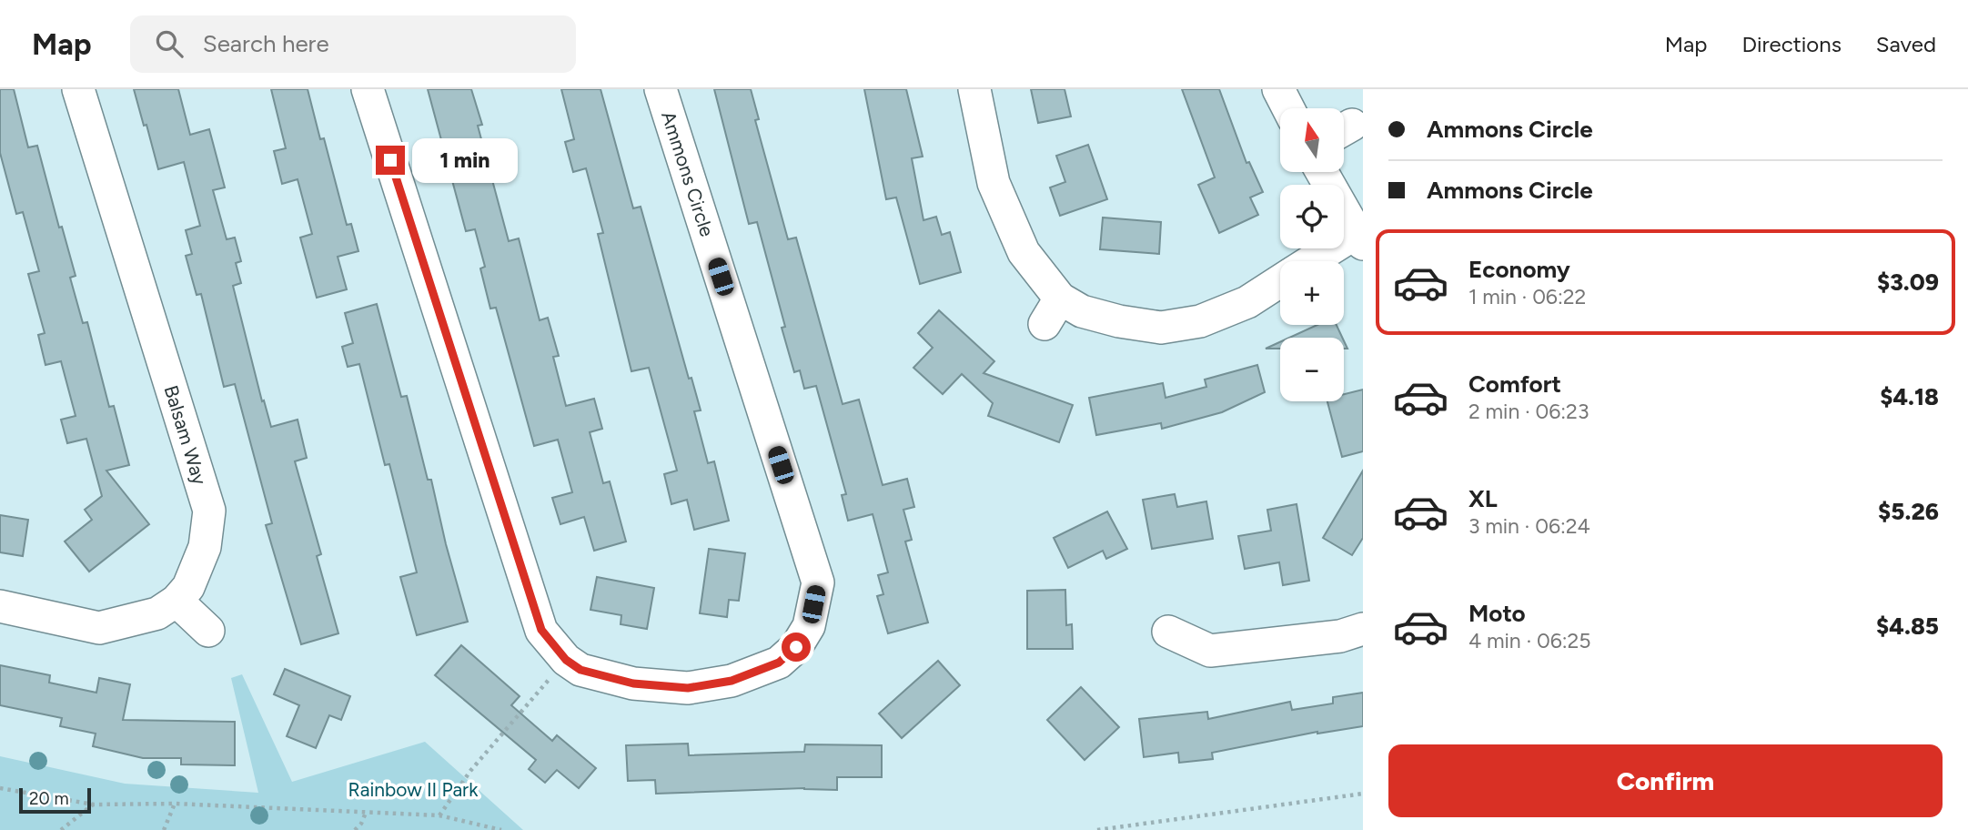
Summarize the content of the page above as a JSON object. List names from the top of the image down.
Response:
{
  "streets": {
    "street": ["Ammons Circle", "Balsam Way"]
  },
  "parks": ["Rainbow II Park"],
  "scale_bar": "20 m",
  "north": "top",
  "page": {
    "header": "Map",
    "search": "Search here",
    "nav": ["Map", "Directions", "Saved"],
    "banner": ["Ammons Circle", "Ammons Circle"],
    "map_buttons": ["+", "−"],
    "bubble": "1 min",
    "list": [
      {
        "name": "Economy",
        "note": "1 min · 06:22",
        "value": "$3.09"
      },
      {
        "name": "Comfort",
        "note": "2 min · 06:23",
        "value": "$4.18"
      },
      {
        "name": "XL",
        "note": "3 min · 06:24",
        "value": "$5.26"
      },
      {
        "name": "Moto",
        "note": "4 min · 06:25",
        "value": "$4.85"
      }
    ],
    "buttons": "Confirm",
    "scale": "20 m"
  }
}
